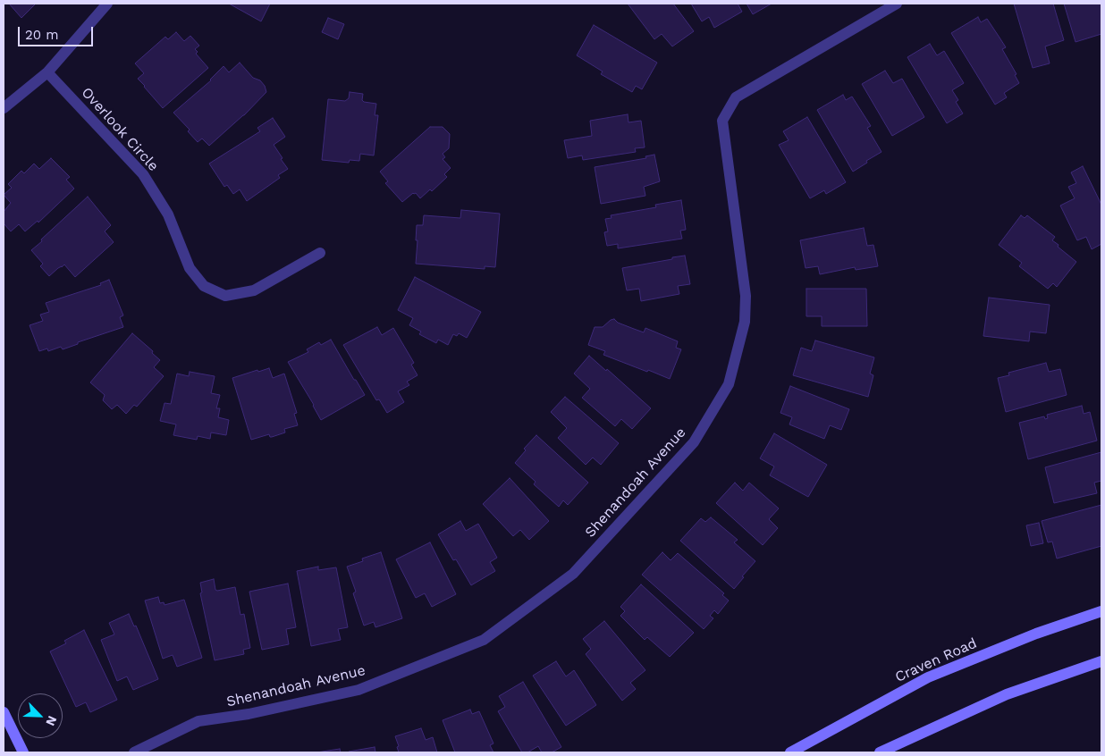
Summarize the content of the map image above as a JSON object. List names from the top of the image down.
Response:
{
  "streets": {
    "main road": ["Craven Road"],
    "street": ["Overlook Circle", "Shenandoah Avenue"]
  },
  "scale_bar": "20 m",
  "north": "bottom right"
}
